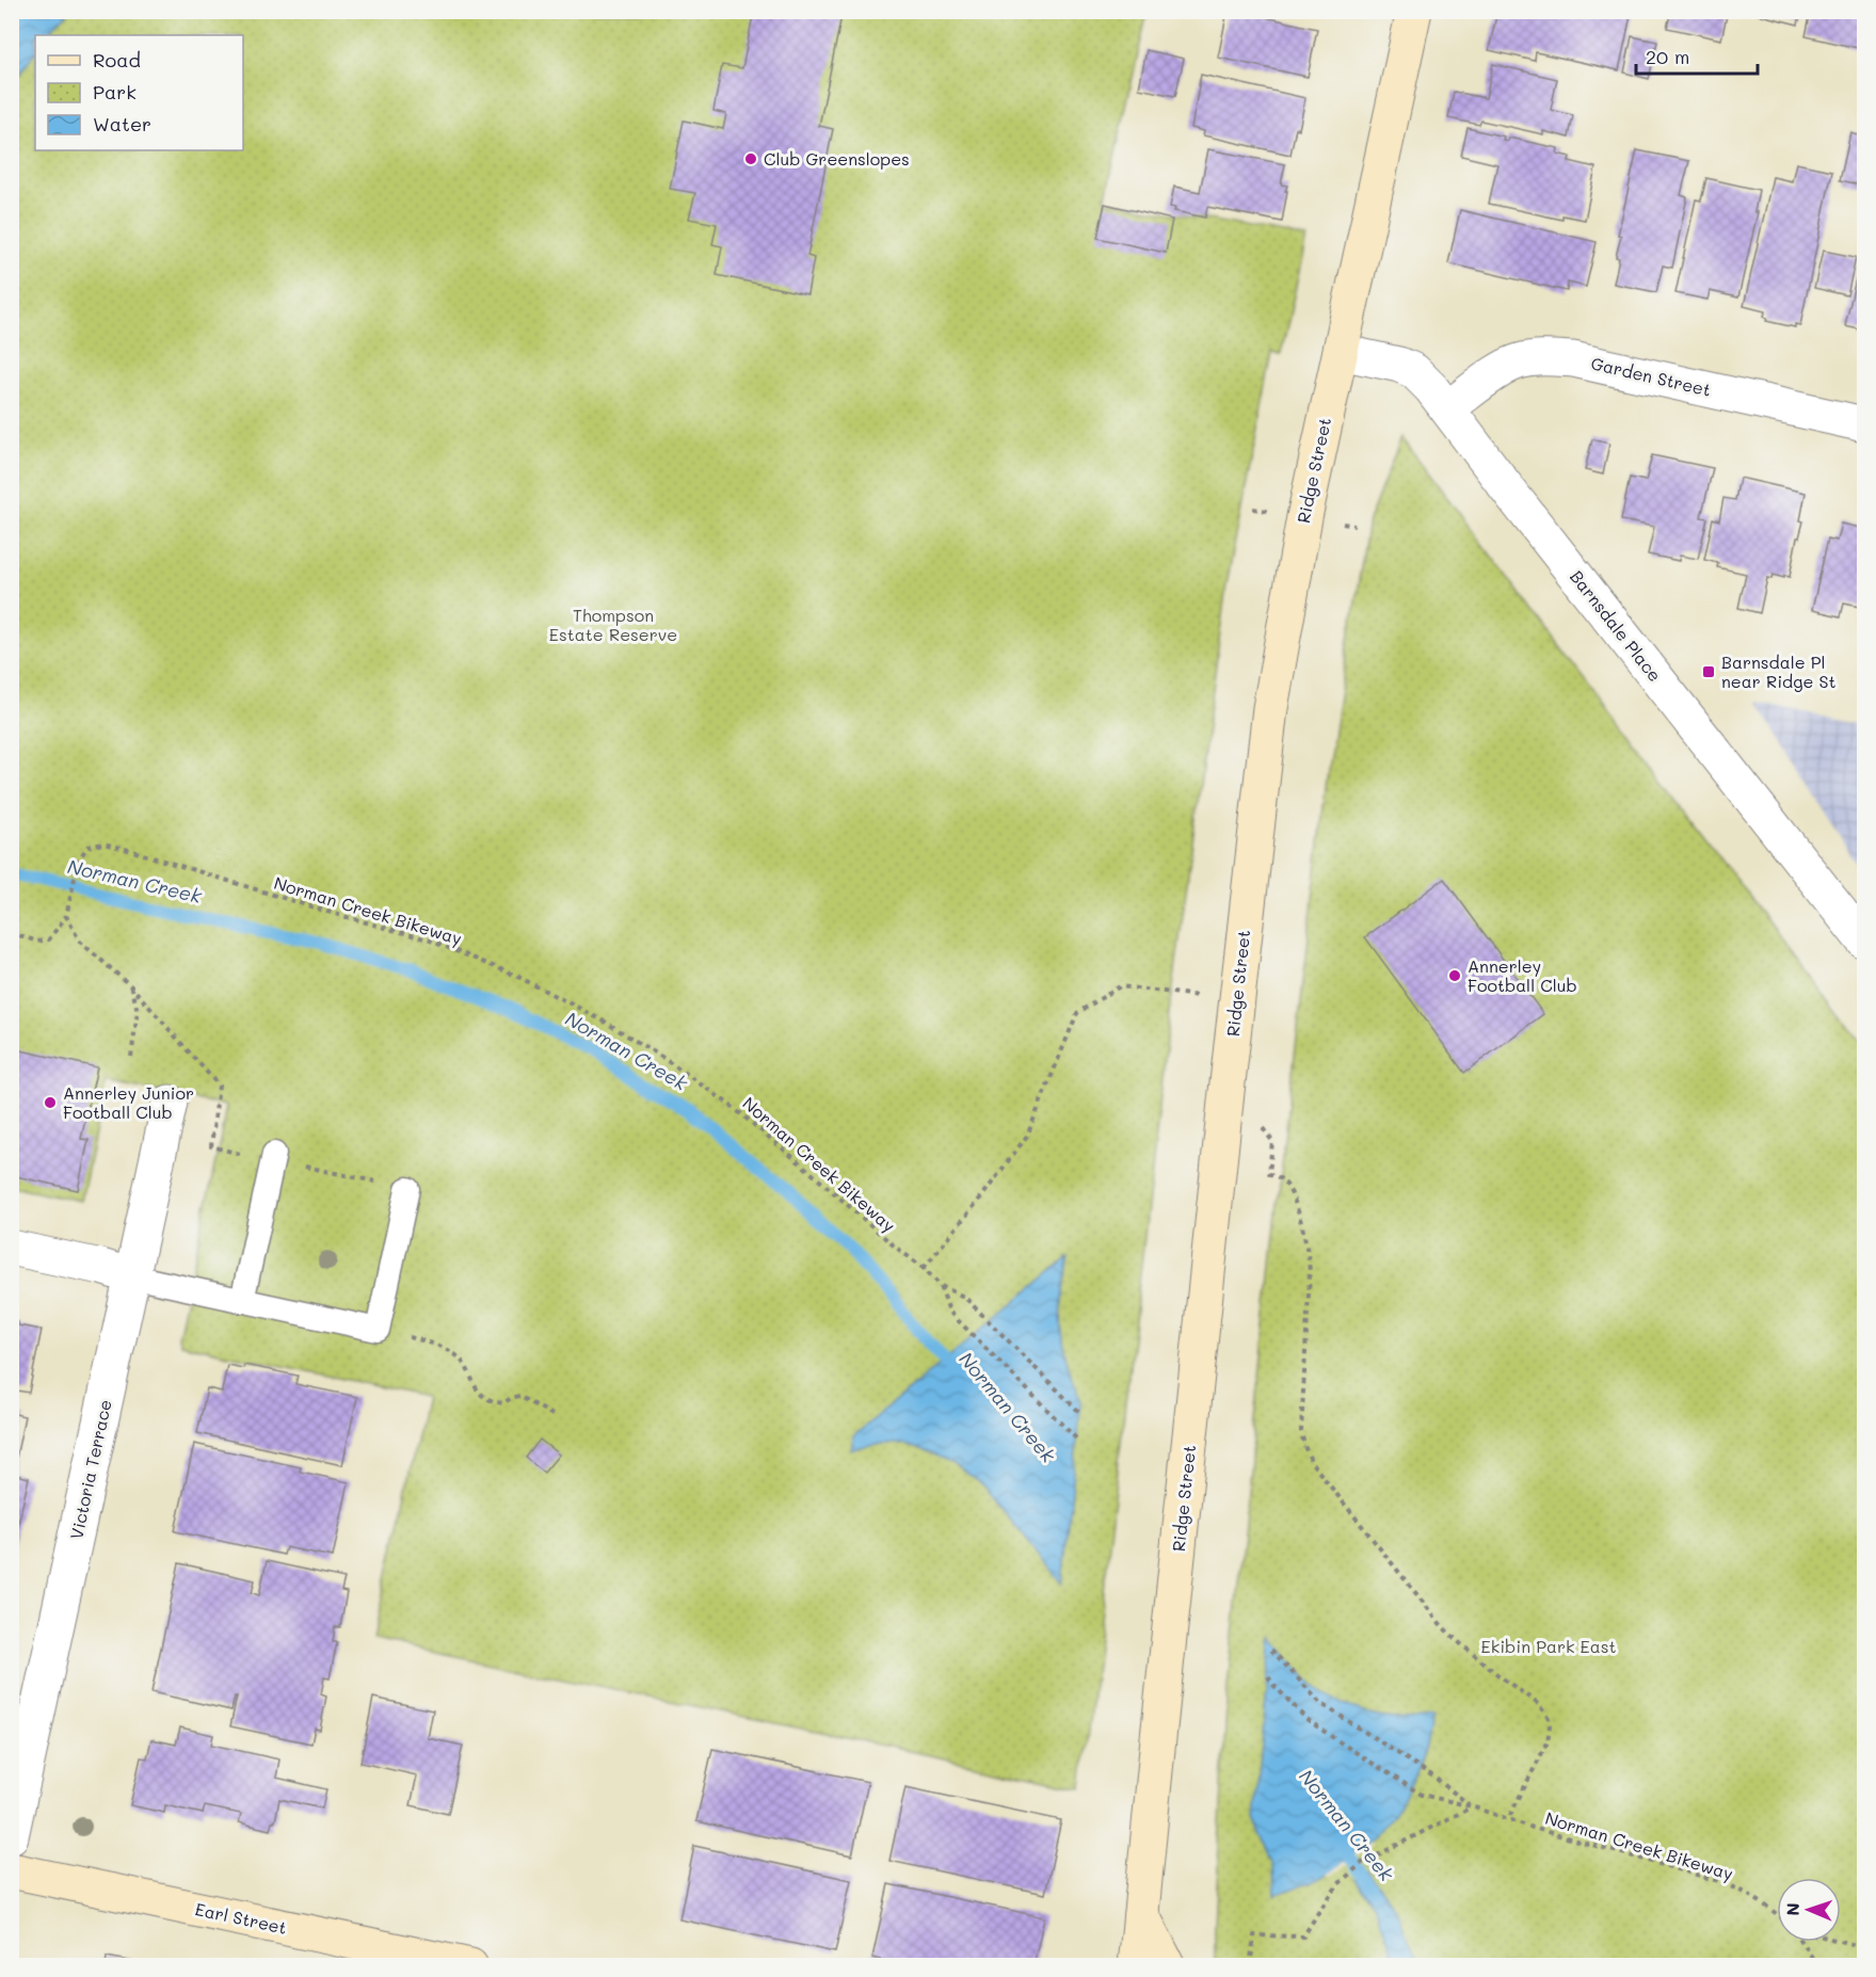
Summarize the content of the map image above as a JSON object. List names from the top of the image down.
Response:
{
  "streets": {
    "street": [
      "Garden Street",
      "Ridge Street",
      "Barnsdale Place",
      "Victoria Terrace",
      "Earl Street"
    ],
    "path": ["Norman Creek Bikeway"]
  },
  "crossings": [
    ["Garden Street", "Barnsdale Place"],
    ["Ridge Street", "Barnsdale Place"]
  ],
  "water": ["Norman Creek"],
  "parks": ["Thompson Estate Reserve", "Ekibin Park East"],
  "places": {
    "other": ["Club Greenslopes", "Annerley Football Club", "Annerley Junior Football Club"],
    "transit": ["Barnsdale Pl near Ridge St"]
  },
  "legend": ["Road", "Park", "Water"],
  "scale_bar": "20 m",
  "north": "left"
}
